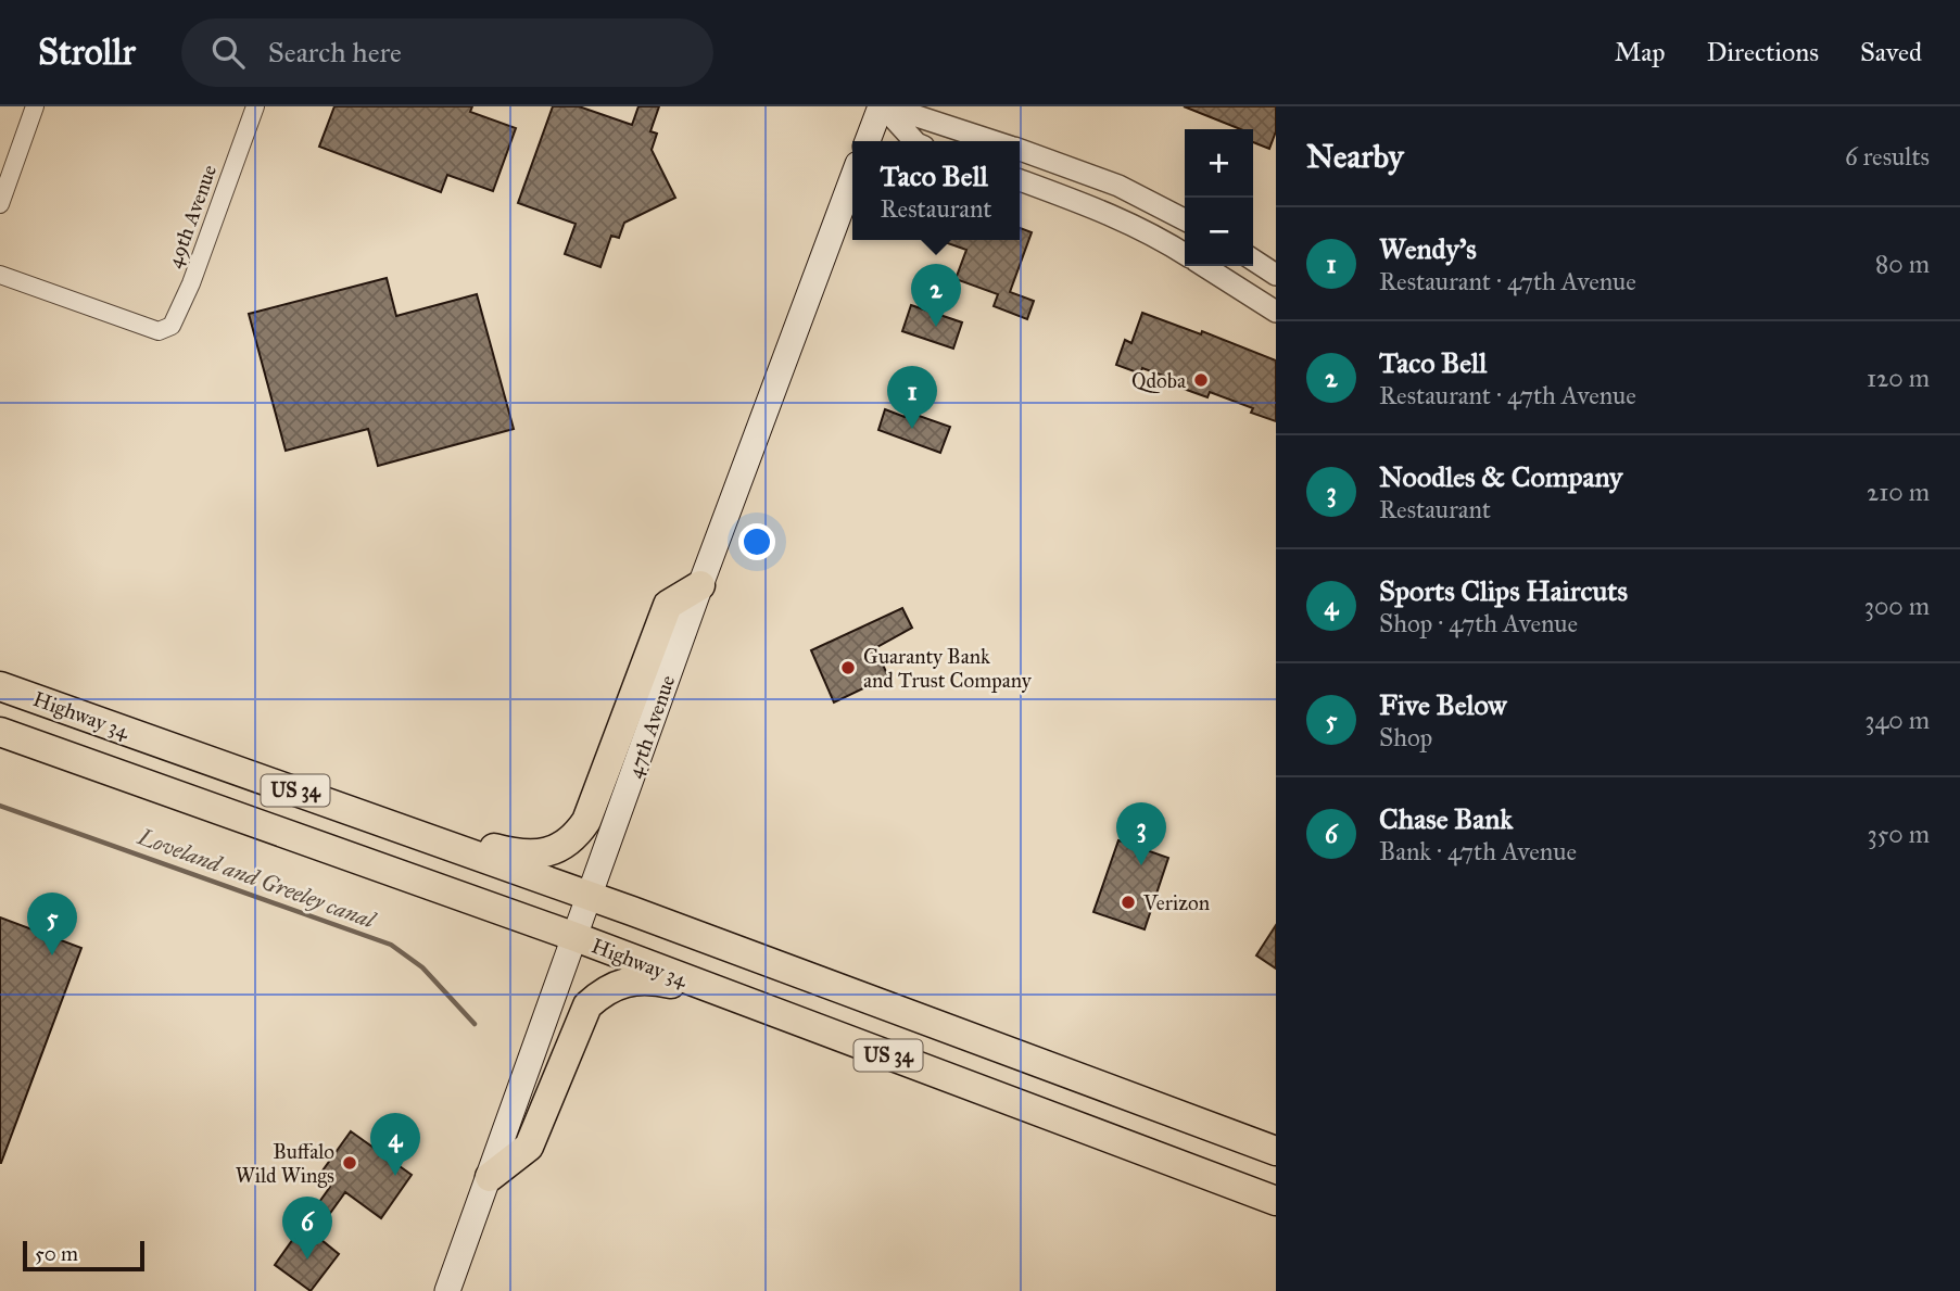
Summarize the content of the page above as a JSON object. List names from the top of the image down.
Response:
{
  "streets": {
    "highway": ["Highway 34", "US 34"],
    "main road": ["47th Avenue"],
    "street": ["49th Avenue"]
  },
  "crossings": [
    ["Highway 34", "47th Avenue"]
  ],
  "water": ["Loveland and Greeley canal"],
  "places": [
    "Qdoba",
    "Guaranty Bank and Trust Company",
    "Verizon",
    "Buffalo Wild Wings"
  ],
  "scale_bar": "50 m",
  "page": {
    "header": "Strollr",
    "search": "Search here",
    "nav": ["Map", "Directions", "Saved"],
    "heading": ["Nearby", "6 results"],
    "map_buttons": ["+", "−"],
    "popup": ["Taco Bell", "Restaurant"],
    "list": [
      {
        "mark": "1",
        "name": "Wendy's",
        "note": "Restaurant · 47th Avenue",
        "value": "80 m"
      },
      {
        "mark": "2",
        "name": "Taco Bell",
        "note": "Restaurant · 47th Avenue",
        "value": "120 m"
      },
      {
        "mark": "3",
        "name": "Noodles & Company",
        "note": "Restaurant",
        "value": "210 m"
      },
      {
        "mark": "4",
        "name": "Sports Clips Haircuts",
        "note": "Shop · 47th Avenue",
        "value": "300 m"
      },
      {
        "mark": "5",
        "name": "Five Below",
        "note": "Shop",
        "value": "340 m"
      },
      {
        "mark": "6",
        "name": "Chase Bank",
        "note": "Bank · 47th Avenue",
        "value": "350 m"
      }
    ],
    "pins": [
      "2",
      "1",
      "3",
      "5",
      "4",
      "6"
    ],
    "scale": "50 m"
  }
}
